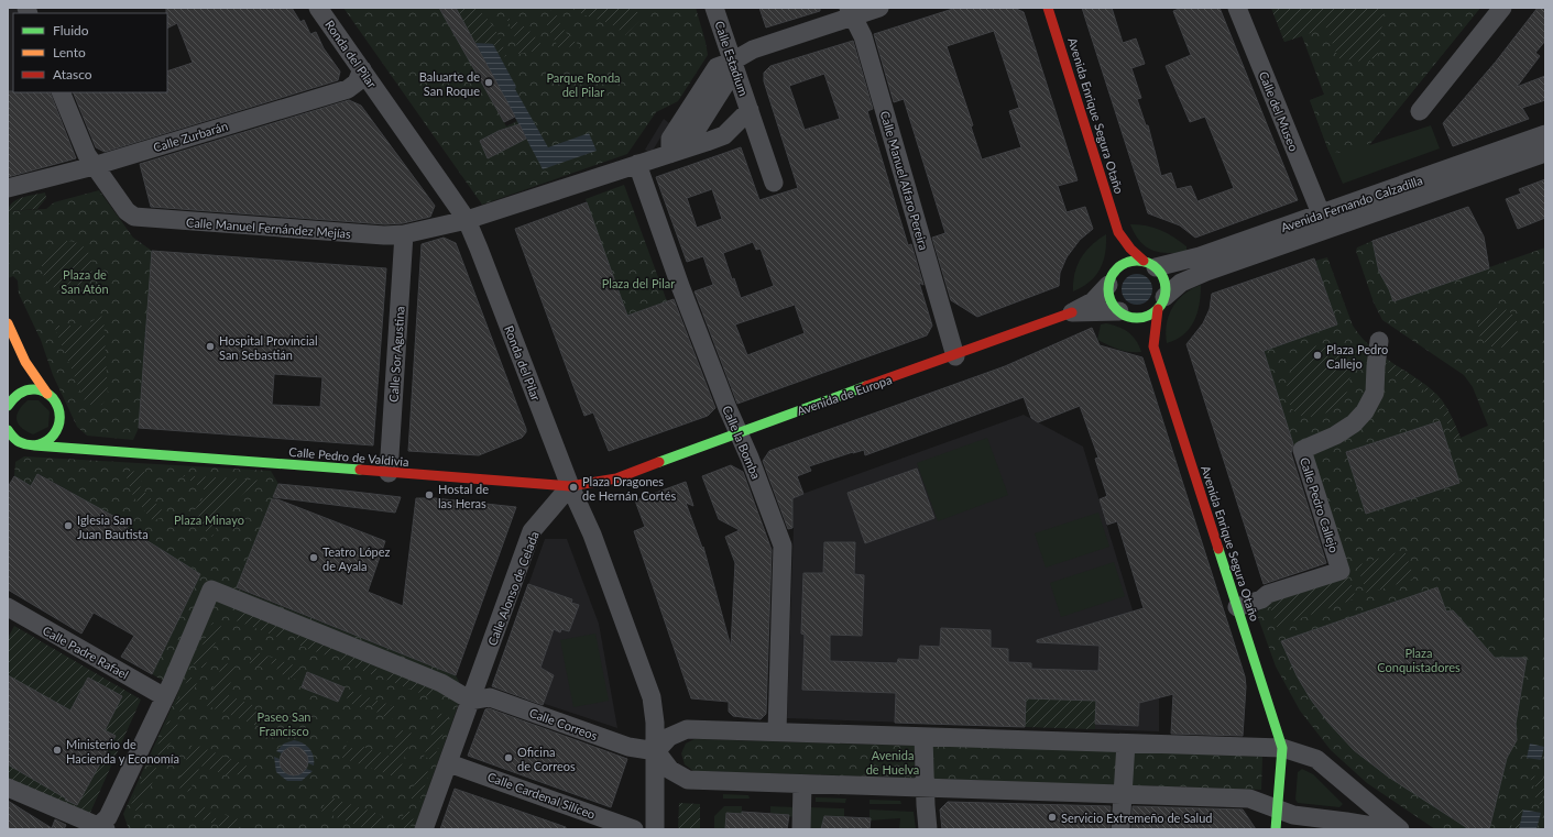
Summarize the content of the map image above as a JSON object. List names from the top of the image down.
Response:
{
  "streets": {
    "street": [
      "Ronda del Pilar",
      "Calle Estadium",
      "Calle del Museo",
      "Avenida Enrique Segura Otaño",
      "Calle Zurbarán",
      "Calle Manuel Alfaro Pereira",
      "Avenida Fernando Calzadilla",
      "Calle Manuel Fernández Mejías",
      "Calle Sor Agustina",
      "Avenida de Europa",
      "Calle la Bomba",
      "Calle Pedro de Valdivia",
      "Calle Pedro Callejo",
      "Calle Alonso de Celada",
      "Calle Padre Rafael",
      "Calle Correos",
      "Calle Cardenal Silíceo"
    ]
  },
  "crossings": [
    ["Ronda del Pilar", "Calle Zurbarán"],
    ["Ronda del Pilar", "Calle Manuel Fernández Mejías"],
    ["Ronda del Pilar", "Avenida de Europa"],
    ["Ronda del Pilar", "Calle Pedro de Valdivia"],
    ["Ronda del Pilar", "Calle Alonso de Celada"],
    ["Ronda del Pilar", "Calle Correos"],
    ["Calle del Museo", "Avenida Fernando Calzadilla"],
    ["Avenida Enrique Segura Otaño", "Avenida Fernando Calzadilla"],
    ["Avenida Enrique Segura Otaño", "Avenida de Europa"],
    ["Avenida Enrique Segura Otaño", "Calle Pedro Callejo"],
    ["Calle Zurbarán", "Calle Manuel Fernández Mejías"],
    ["Calle Manuel Alfaro Pereira", "Avenida de Europa"],
    ["Avenida Fernando Calzadilla", "Avenida de Europa"],
    ["Calle Manuel Fernández Mejías", "Calle Sor Agustina"],
    ["Calle Sor Agustina", "Calle Pedro de Valdivia"],
    ["Avenida de Europa", "Calle la Bomba"],
    ["Avenida de Europa", "Calle Pedro de Valdivia"],
    ["Avenida de Europa", "Calle Alonso de Celada"],
    ["Calle Pedro de Valdivia", "Calle Alonso de Celada"],
    ["Calle Alonso de Celada", "Calle Correos"]
  ],
  "parks": [
    "Parque Ronda del Pilar",
    "Plaza de San Atón",
    "Plaza del Pilar",
    "Plaza Minayo",
    "Plaza Conquistadores",
    "Paseo San Francisco",
    "Avenida de Huelva"
  ],
  "places": [
    "Baluarte de San Roque",
    "Hospital Provincial San Sebastián",
    "Plaza Pedro Callejo",
    "Plaza Dragones de Hernán Cortés",
    "Hostal de las Heras",
    "Iglesia San Juan Bautista",
    "Teatro López de Ayala",
    "Ministerio de Hacienda y Economía",
    "Oficina de Correos",
    "Servicio Extremeño de Salud"
  ],
  "legend": ["Fluido", "Lento", "Atasco"]
}
